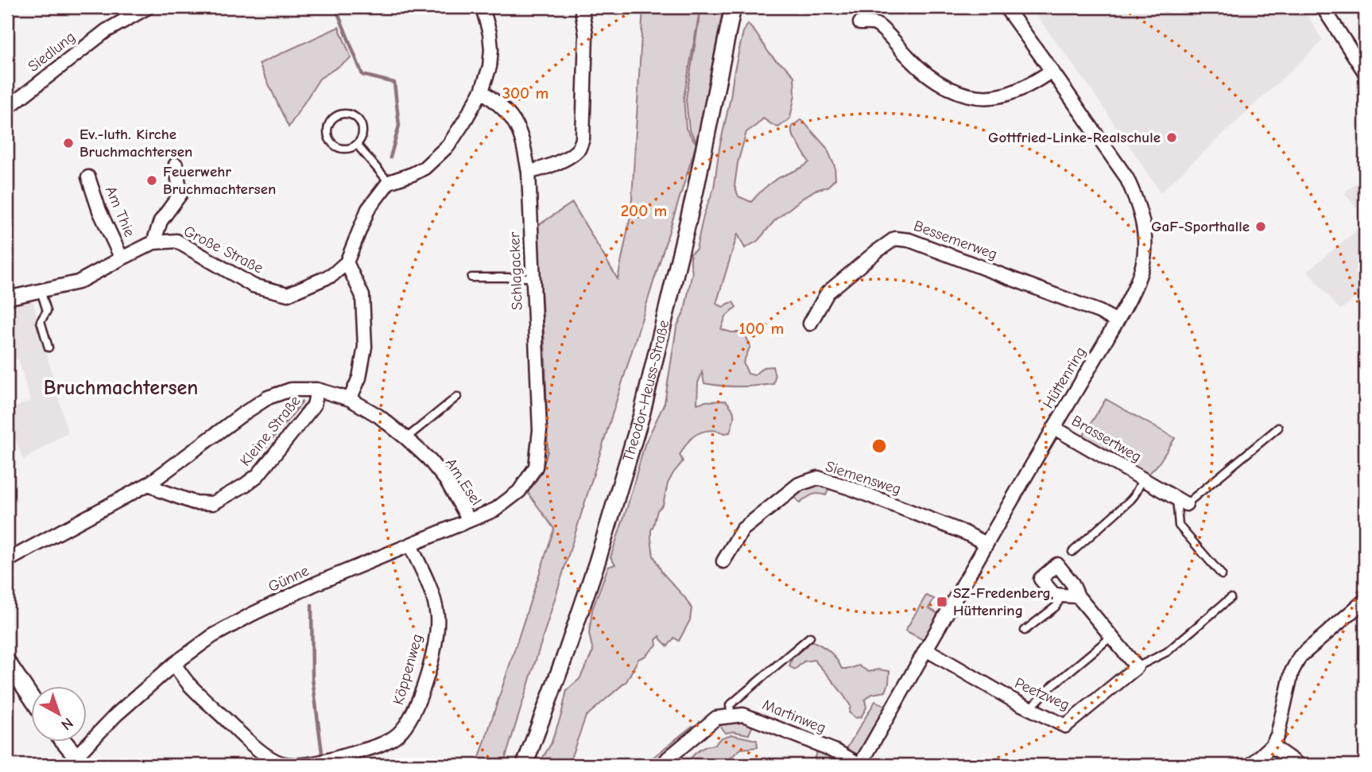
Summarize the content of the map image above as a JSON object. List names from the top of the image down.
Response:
{
  "streets": {
    "street": [
      "Siedlung",
      "Am Thie",
      "Bessemerweg",
      "Große Straße",
      "Schlagacker",
      "Hüttenring",
      "Theodor-Heuss-Straße",
      "Kleine Straße",
      "Brassertweg",
      "Siemensweg",
      "Am Esel",
      "Günne",
      "Köppenweg",
      "Peetzweg",
      "Martinweg"
    ]
  },
  "crossings": [
    ["Am Thie", "Große Straße"],
    ["Bessemerweg", "Hüttenring"],
    ["Schlagacker", "Günne"],
    ["Hüttenring", "Brassertweg"],
    ["Hüttenring", "Siemensweg"],
    ["Hüttenring", "Peetzweg"],
    ["Hüttenring", "Martinweg"],
    ["Kleine Straße", "Am Esel"],
    ["Am Esel", "Günne"],
    ["Günne", "Köppenweg"]
  ],
  "districts": ["Bruchmachtersen"],
  "places": {
    "other": [
      "Gottfried-Linke-Realschule",
      "Ev.-luth. Kirche Bruchmachtersen",
      "Feuerwehr Bruchmachtersen",
      "GaF-Sporthalle"
    ],
    "transit": ["SZ-Fredenberg, Hüttenring"]
  },
  "north": "bottom right",
  "rings": ["300 m", "200 m", "100 m"]
}
